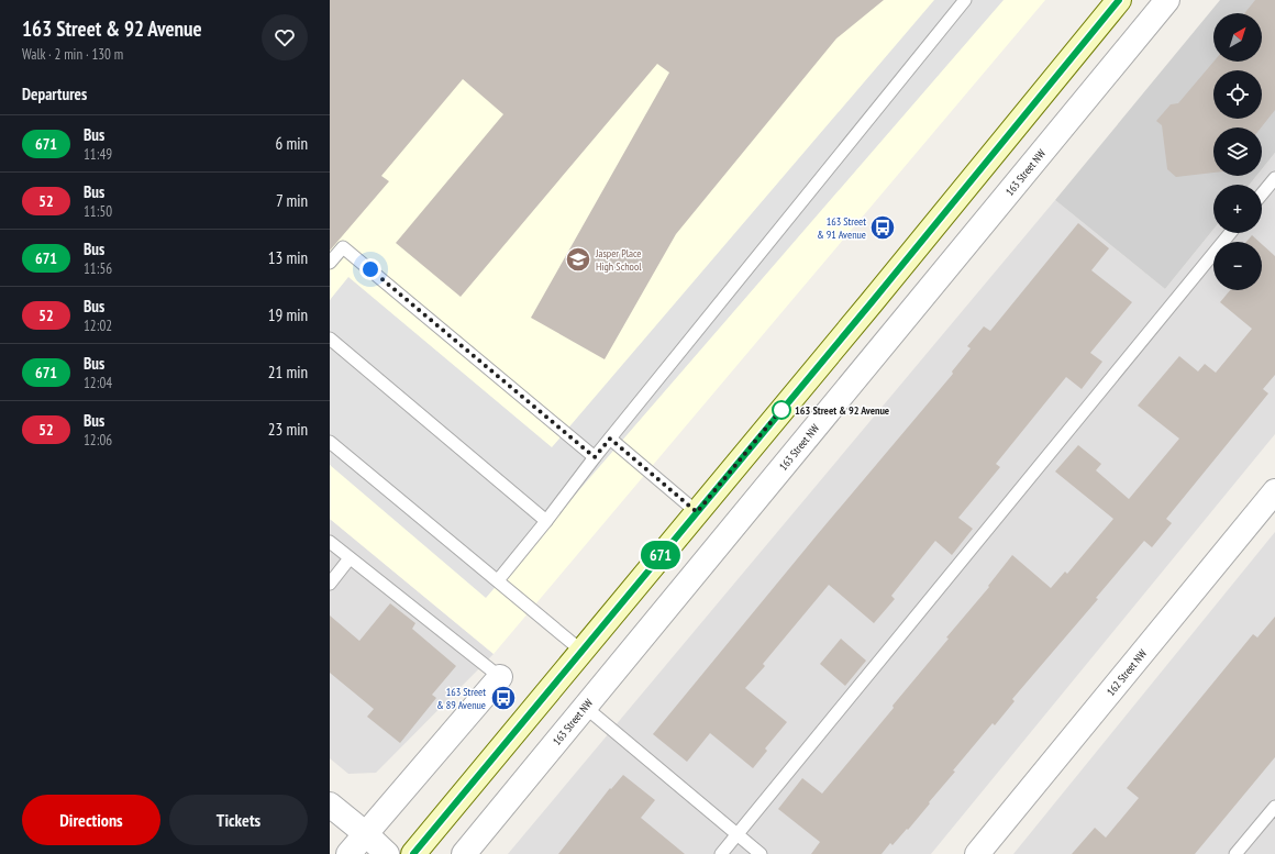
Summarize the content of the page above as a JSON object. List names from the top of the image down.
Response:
{
  "streets": {
    "street": ["163 Street NW", "162 Street NW"]
  },
  "places": {
    "bus stop": ["163 Street & 91 Avenue", "163 Street & 89 Avenue"],
    "school or university": ["Jasper Place High School"],
    "other": ["163 Street & 92 Avenue"]
  },
  "lines": ["bus line 671"],
  "north": "top right",
  "page": {
    "heading": [
      ["163 Street & 92 Avenue", "Walk · 2 min · 130 m"],
      "Departures"
    ],
    "on_map": "671",
    "map_buttons": ["+", "−"],
    "list": [
      {
        "mark": "671",
        "name": "Bus",
        "note": "11:49",
        "value": "6 min"
      },
      {
        "mark": "52",
        "name": "Bus",
        "note": "11:50",
        "value": "7 min"
      },
      {
        "mark": "671",
        "name": "Bus",
        "note": "11:56",
        "value": "13 min"
      },
      {
        "mark": "52",
        "name": "Bus",
        "note": "12:02",
        "value": "19 min"
      },
      {
        "mark": "671",
        "name": "Bus",
        "note": "12:04",
        "value": "21 min"
      },
      {
        "mark": "52",
        "name": "Bus",
        "note": "12:06",
        "value": "23 min"
      }
    ],
    "buttons": ["Directions", "Tickets"]
  }
}
